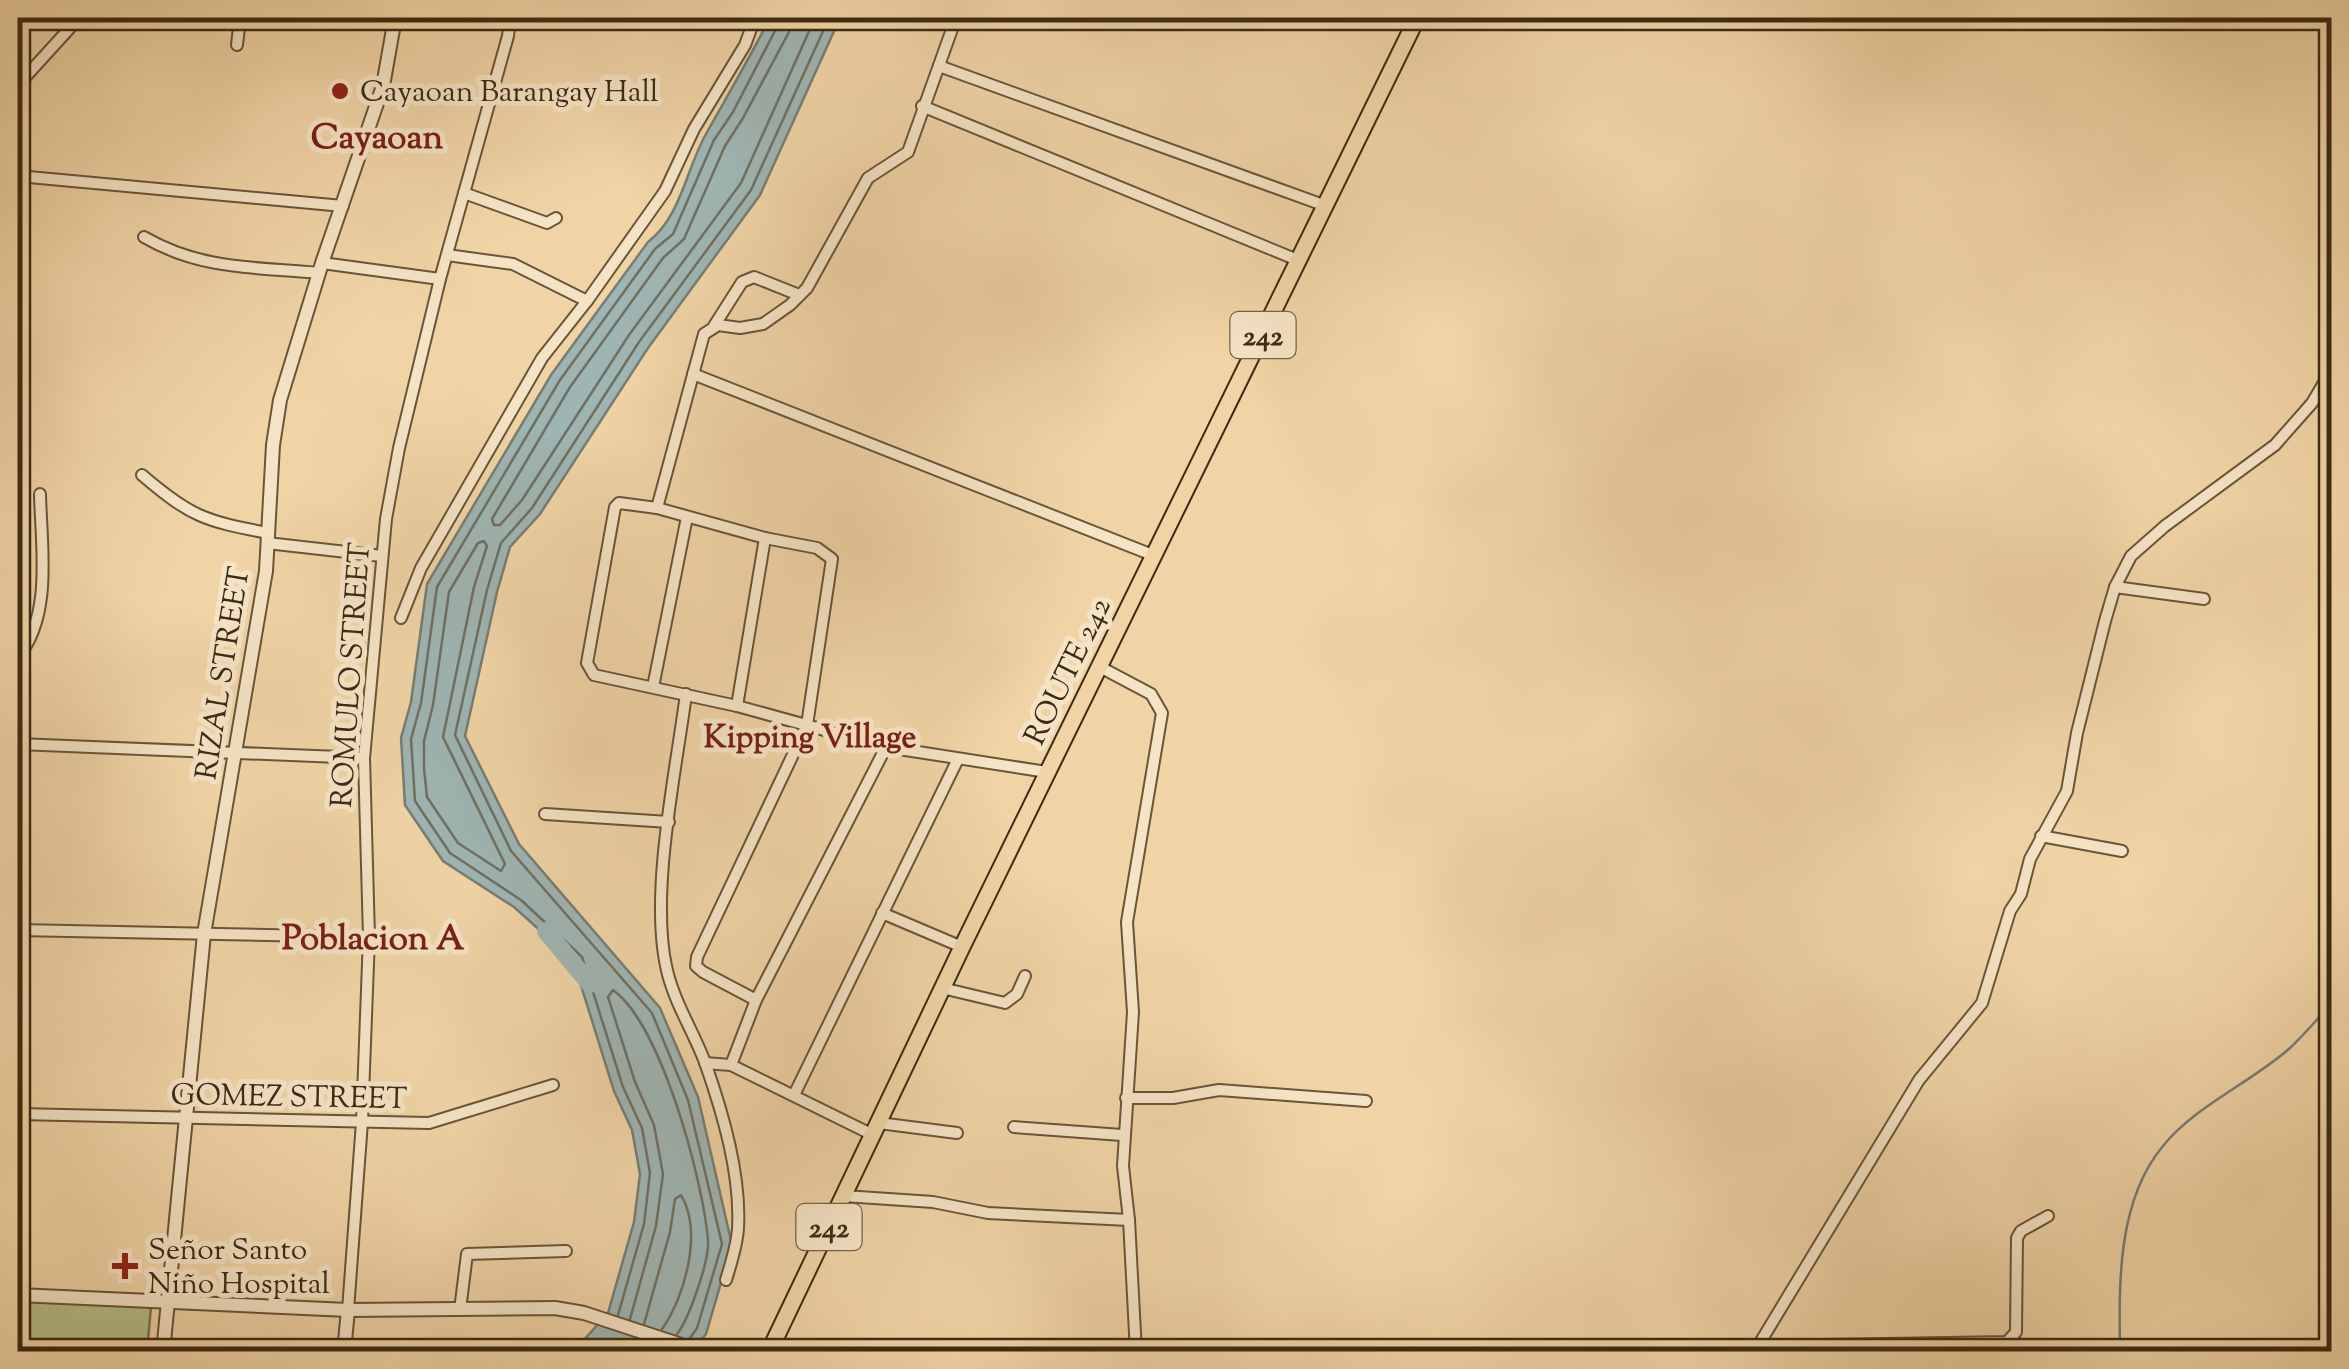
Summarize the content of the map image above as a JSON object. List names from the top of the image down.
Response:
{
  "streets": {
    "main road": ["242", "ROUTE 242"],
    "street": ["RIZAL STREET", "ROMULO STREET", "GOMEZ STREET"]
  },
  "crossings": [
    ["RIZAL STREET", "GOMEZ STREET"],
    ["ROMULO STREET", "GOMEZ STREET"]
  ],
  "districts": ["Cayaoan", "Kipping Village", "Poblacion A"],
  "places": {
    "other": ["Cayaoan Barangay Hall"],
    "health": ["Señor Santo Niño Hospital"]
  }
}
